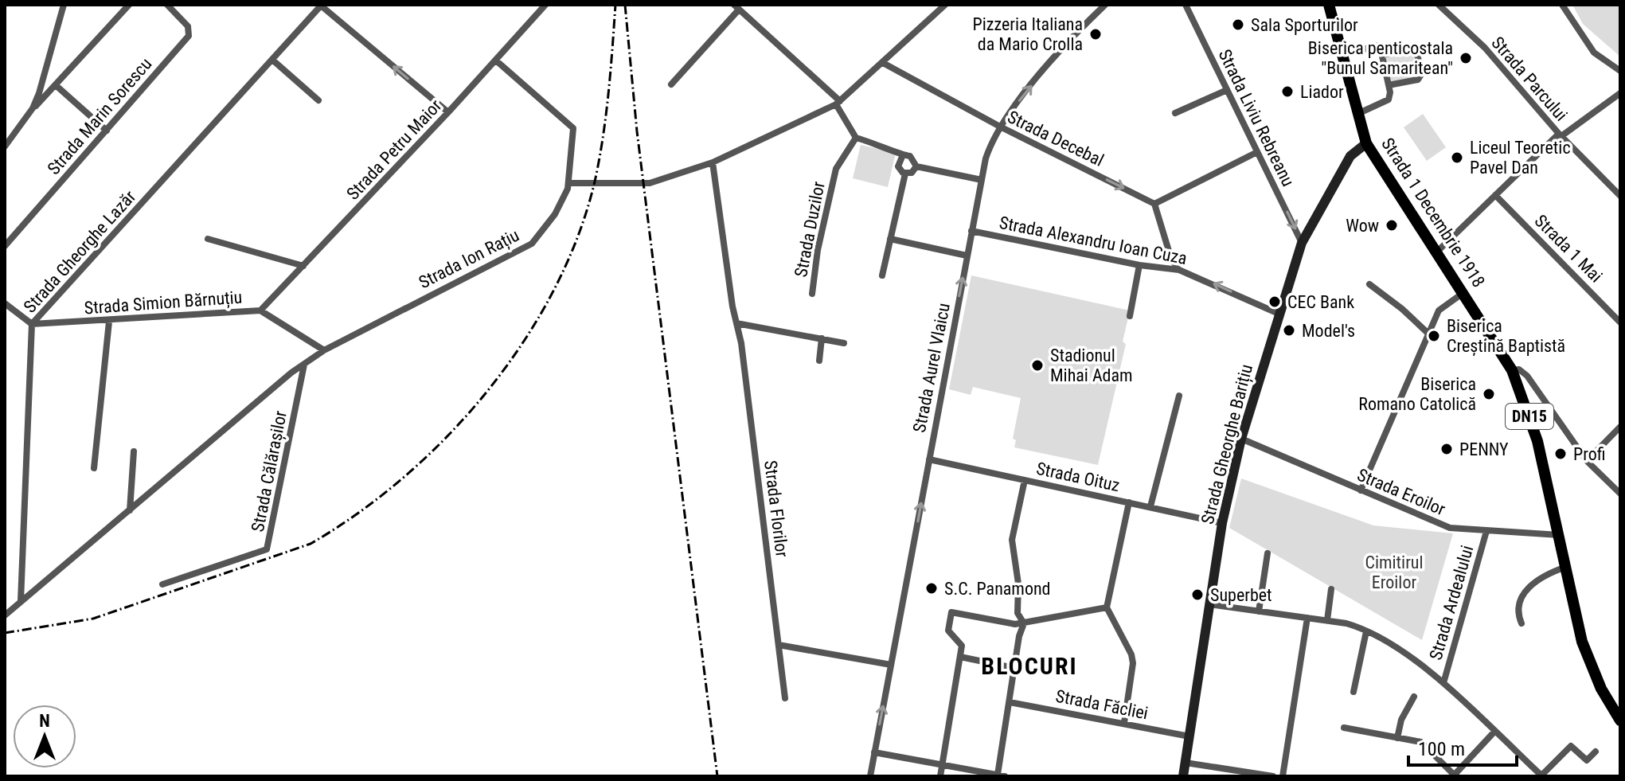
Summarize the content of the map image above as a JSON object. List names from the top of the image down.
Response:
{
  "streets": {
    "main road": ["Strada 1 Decembrie 1918", "DN15"],
    "street": [
      "Strada Parcului",
      "Strada Marin Sorescu",
      "Strada Liviu Rebreanu",
      "Strada Decebal",
      "Strada Petru Maior",
      "Strada Duzilor",
      "Strada Alexandru Ioan Cuza",
      "Strada 1 Mai",
      "Strada Gheorghe Lazăr",
      "Strada Ion Rațiu",
      "Strada Simion Bărnuțiu",
      "Strada Aurel Vlaicu",
      "Strada Gheorghe Barițiu",
      "Strada Călărașilor",
      "Strada Oituz",
      "Strada Eroilor",
      "Strada Florilor",
      "Strada Ardealului",
      "Strada Făcliei"
    ]
  },
  "crossings": [
    ["Strada Parcului", "Strada 1 Decembrie 1918"],
    ["Strada Parcului", "Strada 1 Mai"],
    ["Strada Liviu Rebreanu", "Strada Gheorghe Barițiu"],
    ["Strada Decebal", "Strada Aurel Vlaicu"],
    ["Strada Petru Maior", "Strada Ion Rațiu"],
    ["Strada Petru Maior", "Strada Simion Bărnuțiu"],
    ["Strada 1 Decembrie 1918", "Strada Gheorghe Barițiu"],
    ["Strada 1 Decembrie 1918", "Strada Eroilor"],
    ["Strada Alexandru Ioan Cuza", "Strada Aurel Vlaicu"],
    ["Strada Alexandru Ioan Cuza", "Strada Gheorghe Barițiu"],
    ["Strada Gheorghe Lazăr", "Strada Ion Rațiu"],
    ["Strada Gheorghe Lazăr", "Strada Simion Bărnuțiu"],
    ["Strada Ion Rațiu", "Strada Simion Bărnuțiu"],
    ["Strada Ion Rațiu", "Strada Călărașilor"],
    ["Strada Aurel Vlaicu", "Strada Oituz"],
    ["Strada Gheorghe Barițiu", "Strada Oituz"],
    ["Strada Gheorghe Barițiu", "Strada Eroilor"],
    ["Strada Gheorghe Barițiu", "Strada Făcliei"],
    ["Strada Eroilor", "Strada Ardealului"]
  ],
  "one_way": ["Strada Liviu Rebreanu", "Strada Decebal", "Strada Aurel Vlaicu"],
  "districts": ["BLOCURI"],
  "parks": ["Cimitirul Eroilor"],
  "places": [
    "Sala Sporturilor",
    "Pizzeria Italiana da Mario Crolla",
    "Biserica penticostala \"Bunul Samaritean\"",
    "Liador",
    "Liceul Teoretic Pavel Dan",
    "Wow",
    "CEC Bank",
    "Model's",
    "Biserica Creștină Baptistă",
    "Stadionul Mihai Adam",
    "Biserica Romano Catolică",
    "PENNY",
    "Profi",
    "S.C. Panamond",
    "Superbet"
  ],
  "scale_bar": "100 m",
  "north": "top"
}
